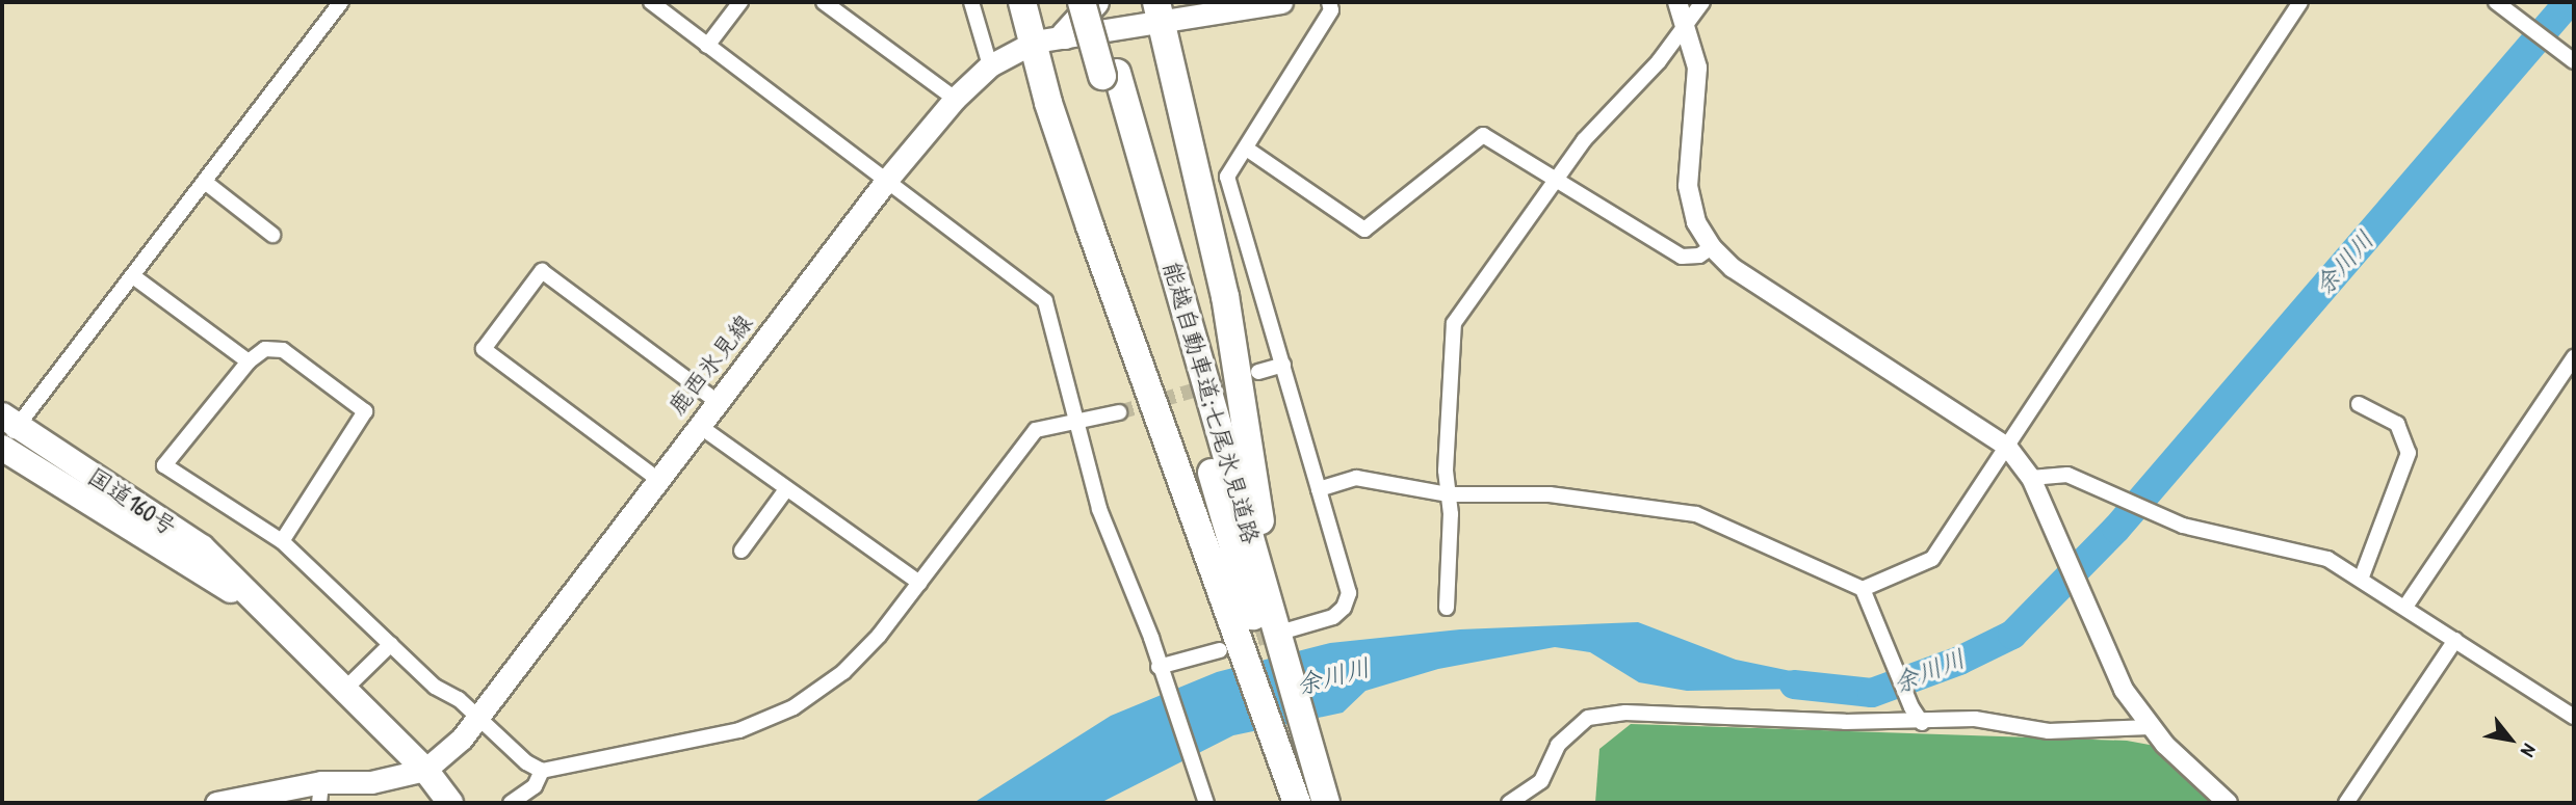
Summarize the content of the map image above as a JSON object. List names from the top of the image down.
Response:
{
  "streets": {
    "highway": ["能越自動車道;七尾氷見道路", "国道160号"],
    "main road": ["鹿西氷見線"]
  },
  "crossings": [
    ["鹿西氷見線", "国道160号"]
  ],
  "water": ["余川川"],
  "north": "bottom right"
}
